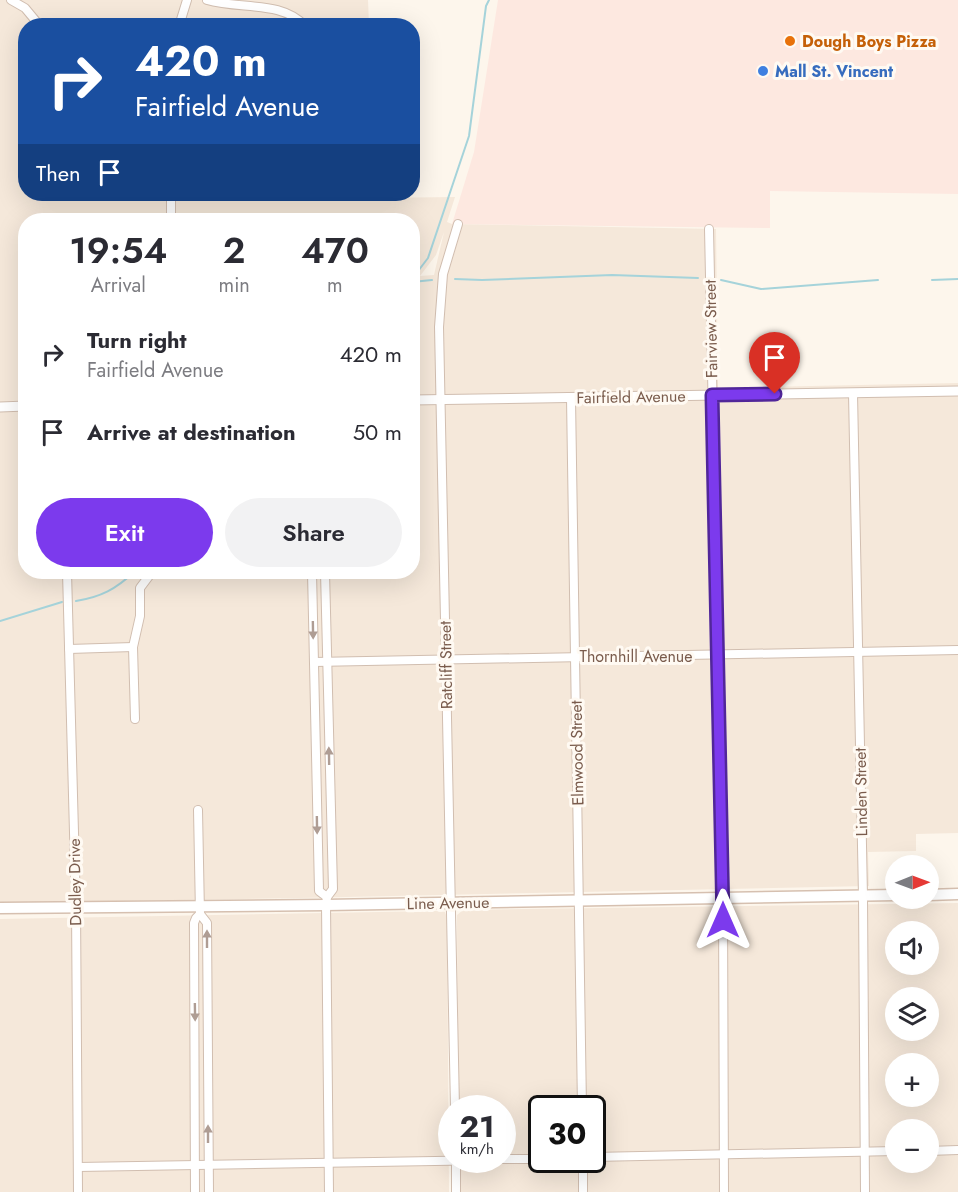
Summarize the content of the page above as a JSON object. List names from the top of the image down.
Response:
{
  "streets": {
    "main road": ["Line Avenue"],
    "street": [
      "Fairview Street",
      "Fairfield Avenue",
      "Thornhill Avenue",
      "Ratcliff Street",
      "Elmwood Street",
      "Linden Street",
      "Dudley Drive"
    ]
  },
  "crossings": [
    ["Fairview Street", "Fairfield Avenue"],
    ["Fairview Street", "Thornhill Avenue"],
    ["Fairview Street", "Line Avenue"],
    ["Fairfield Avenue", "Ratcliff Street"],
    ["Fairfield Avenue", "Elmwood Street"],
    ["Fairfield Avenue", "Linden Street"],
    ["Thornhill Avenue", "Ratcliff Street"],
    ["Thornhill Avenue", "Elmwood Street"],
    ["Thornhill Avenue", "Linden Street"],
    ["Ratcliff Street", "Line Avenue"],
    ["Elmwood Street", "Line Avenue"],
    ["Linden Street", "Line Avenue"],
    ["Dudley Drive", "Line Avenue"]
  ],
  "places": ["Dough Boys Pizza", "Mall St. Vincent"],
  "north": "right",
  "page": {
    "turn": ["420 m", "Fairfield Avenue"],
    "then": "Then",
    "eta": [
      "19:54",
      "Arrival",
      "2",
      "min",
      "470",
      "m"
    ],
    "list": [
      {
        "name": "Turn right",
        "note": "Fairfield Avenue",
        "value": "420 m"
      },
      {
        "name": "Arrive at destination",
        "value": "50 m"
      }
    ],
    "buttons": ["Exit", "Share"],
    "map_buttons": ["+", "−"],
    "speed": "21 km/h",
    "limit": "30"
  }
}
